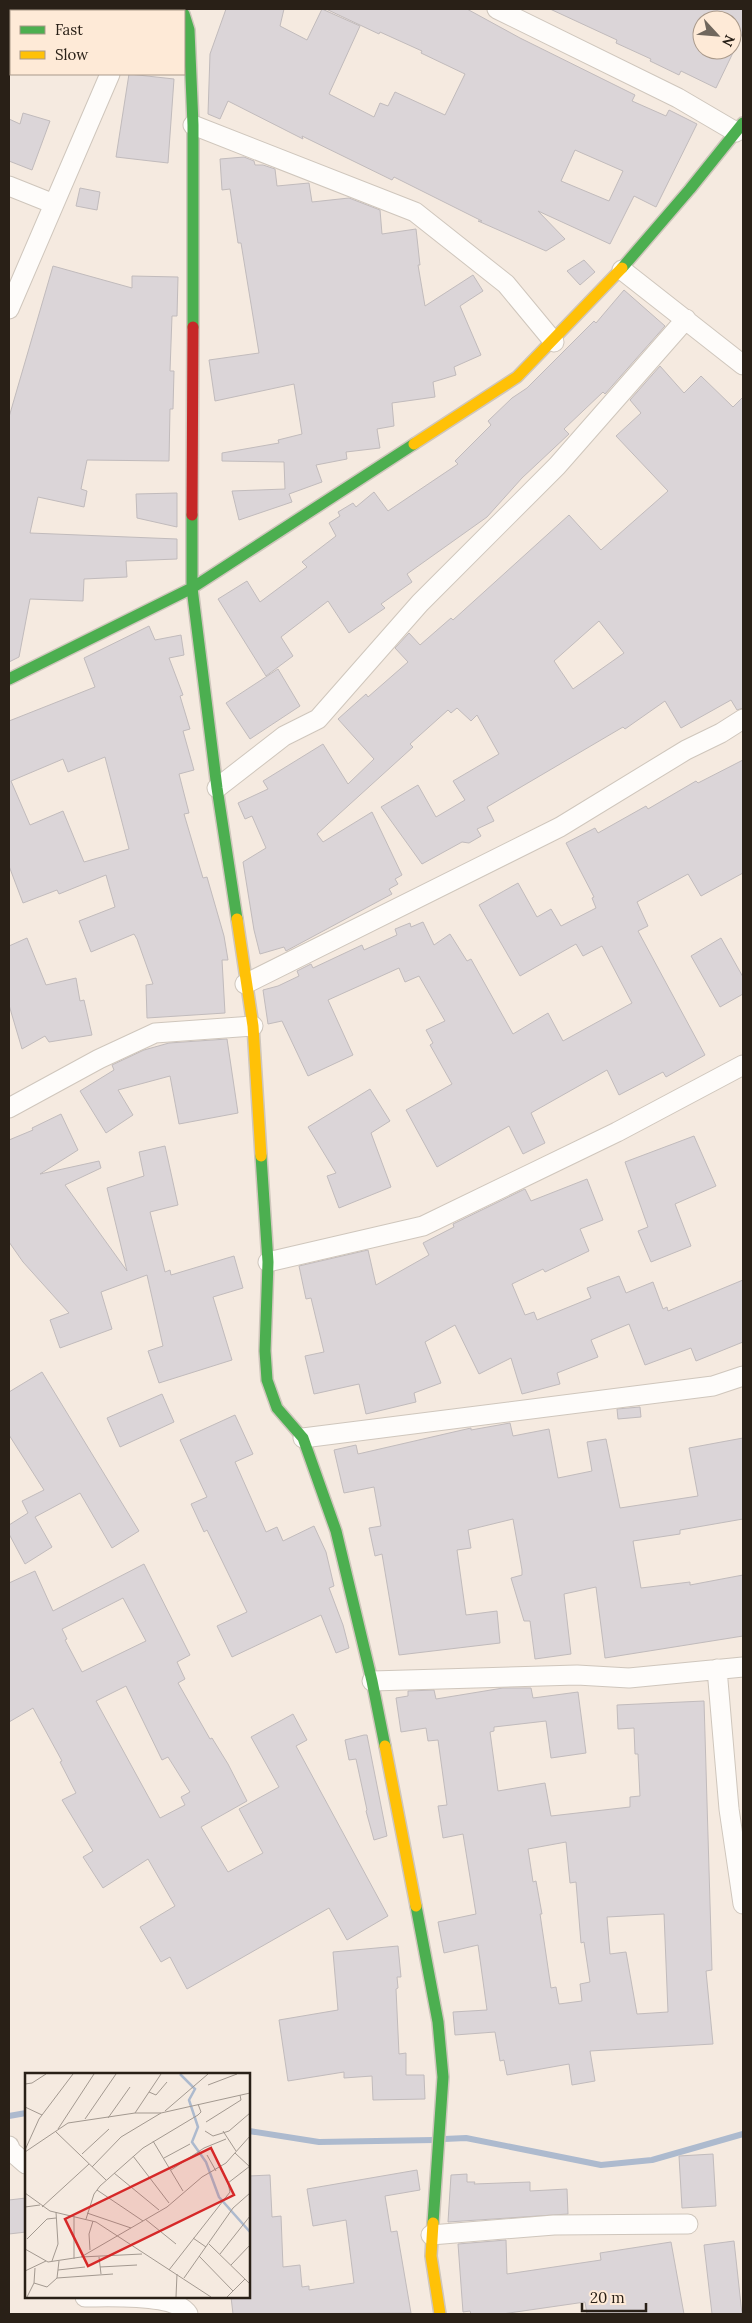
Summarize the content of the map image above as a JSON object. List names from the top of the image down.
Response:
{
  "legend": ["Fast", "Slow"],
  "scale_bar": "20 m",
  "north": "bottom right"
}
